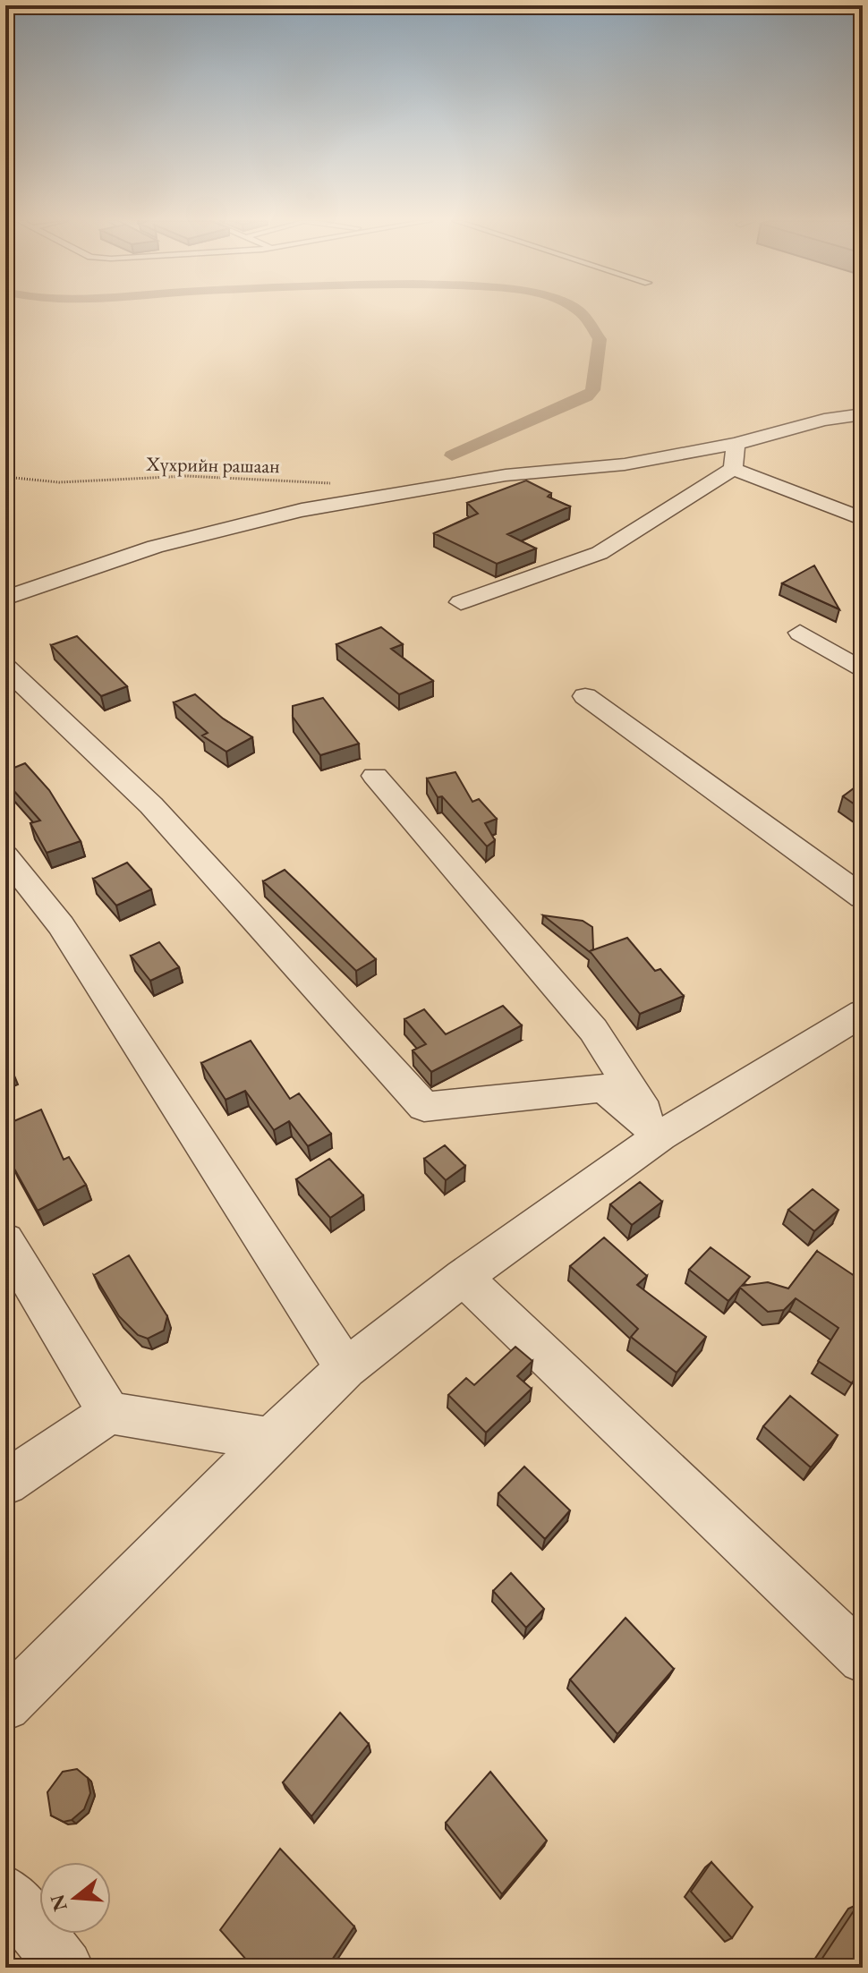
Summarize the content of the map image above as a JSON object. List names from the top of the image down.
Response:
{
  "streets": {
    "path": ["Хүхрийн рашаан"]
  },
  "north": "left"
}
